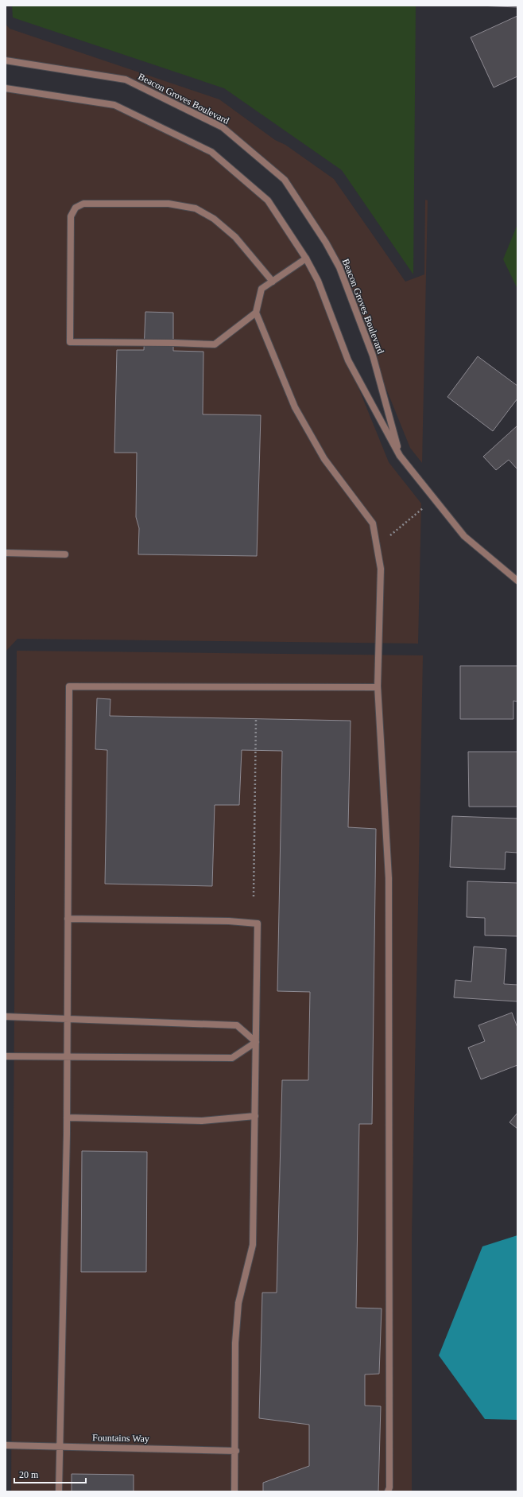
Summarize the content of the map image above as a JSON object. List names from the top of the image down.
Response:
{
  "streets": {
    "street": ["Beacon Groves Boulevard", "Fountains Way"]
  },
  "scale_bar": "20 m"
}
